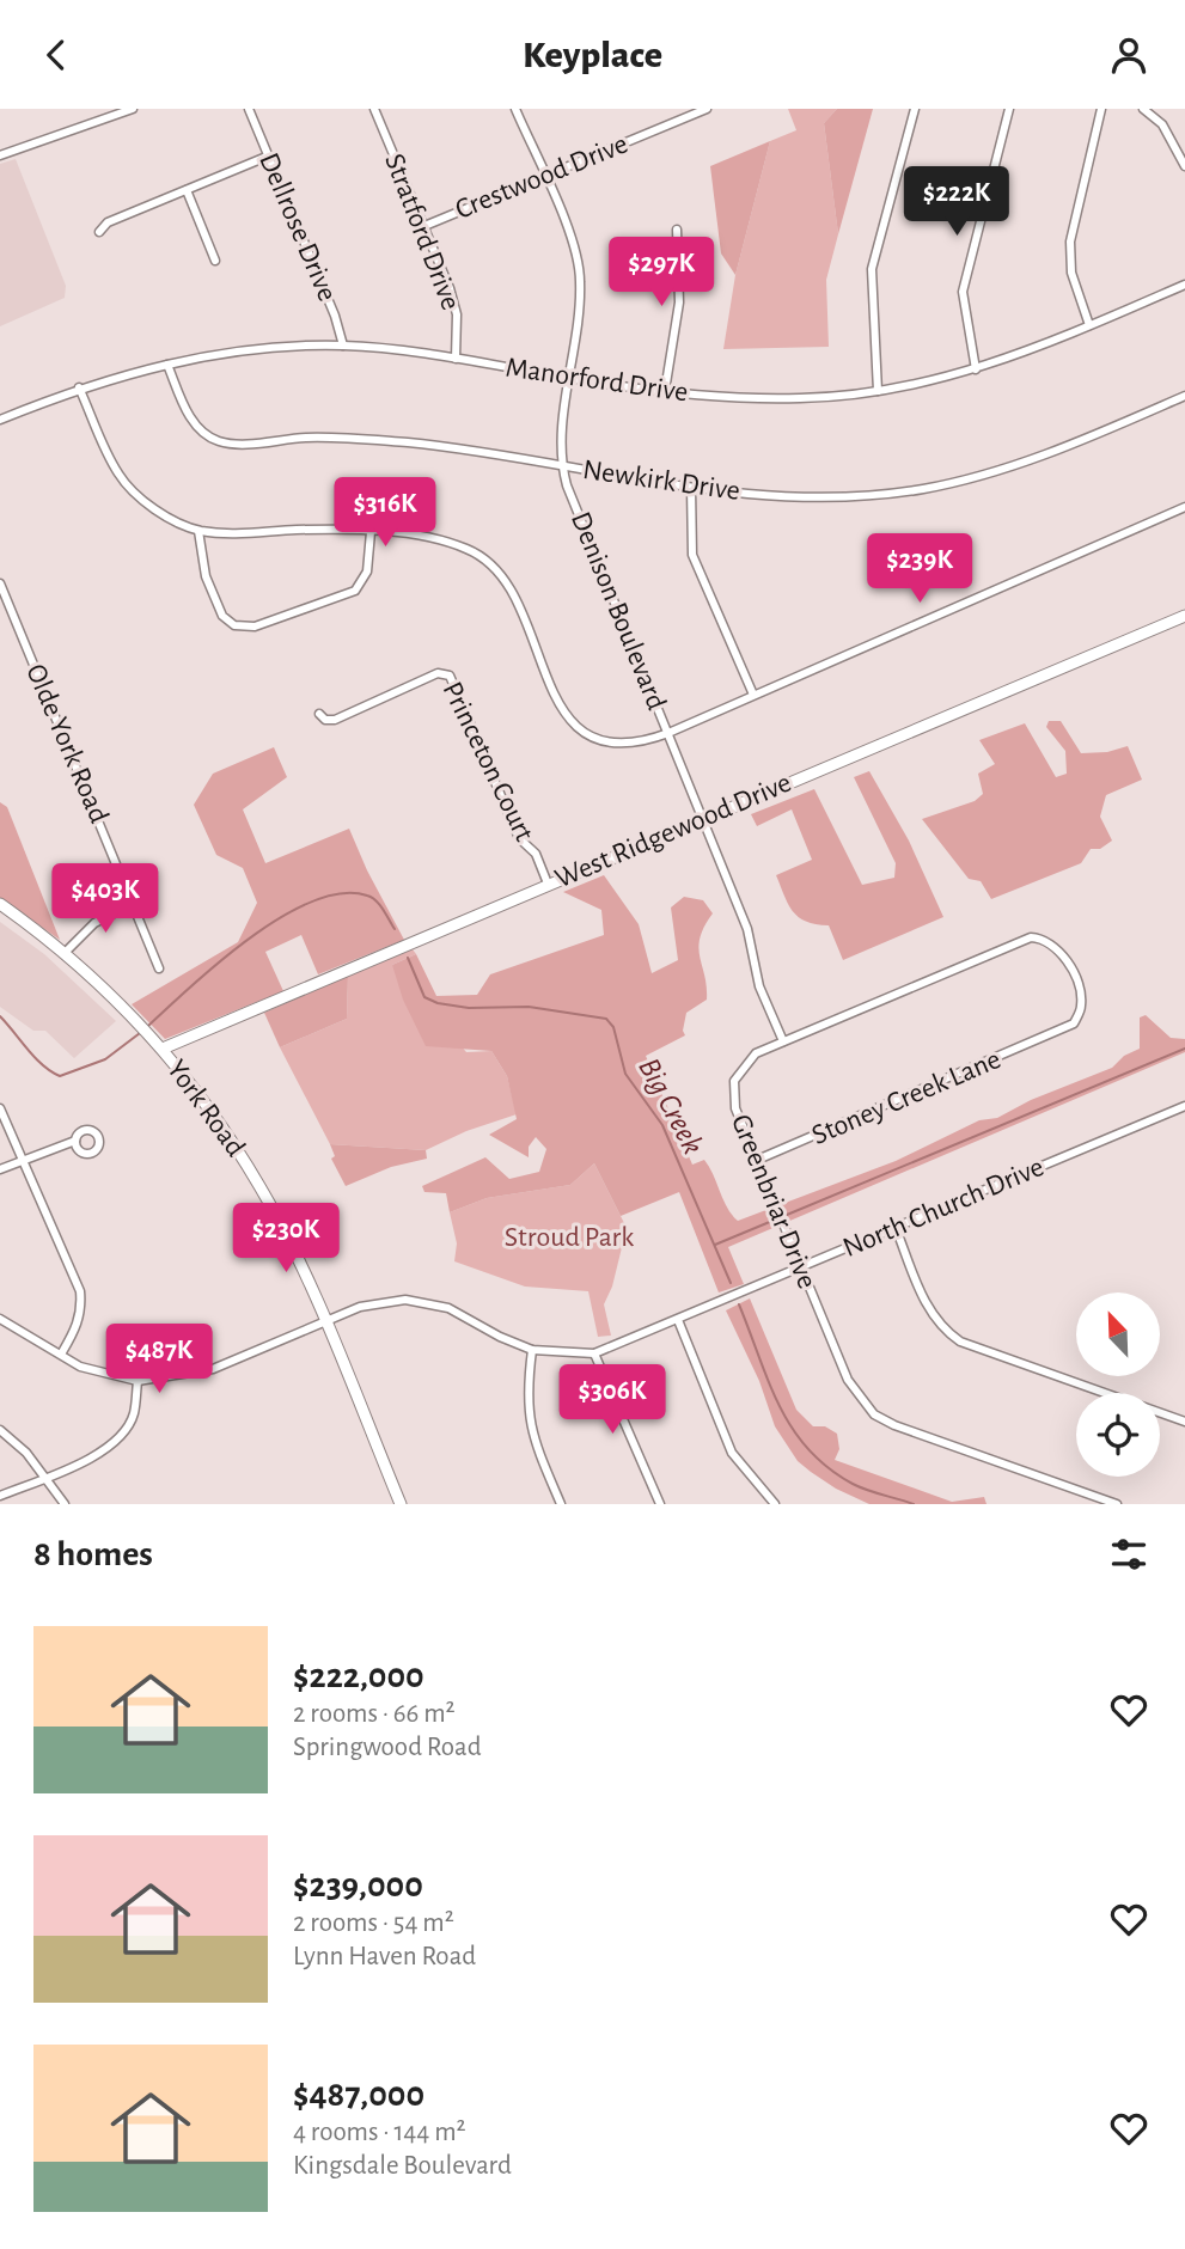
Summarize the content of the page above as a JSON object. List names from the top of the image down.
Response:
{
  "streets": {
    "main road": ["West Ridgewood Drive", "York Road"],
    "street": [
      "Crestwood Drive",
      "Dellrose Drive",
      "Stratford Drive",
      "Manorford Drive",
      "Newkirk Drive",
      "Denison Boulevard",
      "Olde York Road",
      "Princeton Court",
      "Stoney Creek Lane",
      "Greenbriar Drive",
      "North Church Drive"
    ]
  },
  "crossings": [
    ["Crestwood Drive", "Stratford Drive"],
    ["Crestwood Drive", "Denison Boulevard"],
    ["Dellrose Drive", "Manorford Drive"],
    ["Stratford Drive", "Manorford Drive"],
    ["Manorford Drive", "Newkirk Drive"],
    ["Manorford Drive", "Denison Boulevard"],
    ["Newkirk Drive", "Denison Boulevard"],
    ["Denison Boulevard", "West Ridgewood Drive"],
    ["Denison Boulevard", "Greenbriar Drive"],
    ["Princeton Court", "West Ridgewood Drive"],
    ["West Ridgewood Drive", "York Road"],
    ["Stoney Creek Lane", "Greenbriar Drive"],
    ["York Road", "North Church Drive"],
    ["Greenbriar Drive", "North Church Drive"]
  ],
  "water": ["Big Creek"],
  "parks": ["Stroud Park"],
  "north": "top left",
  "page": {
    "header": "Keyplace",
    "price": [
      "$222K",
      "$297K",
      "$316K",
      "$239K",
      "$403K",
      "$230K",
      "$487K",
      "$306K"
    ],
    "heading": "8 homes",
    "list": [
      {
        "name": "$222,000",
        "note": "2 rooms · 66 m² · Springwood Road"
      },
      {
        "name": "$239,000",
        "note": "2 rooms · 54 m² · Lynn Haven Road"
      },
      {
        "name": "$487,000",
        "note": "4 rooms · 144 m² · Kingsdale Boulevard"
      }
    ]
  }
}
